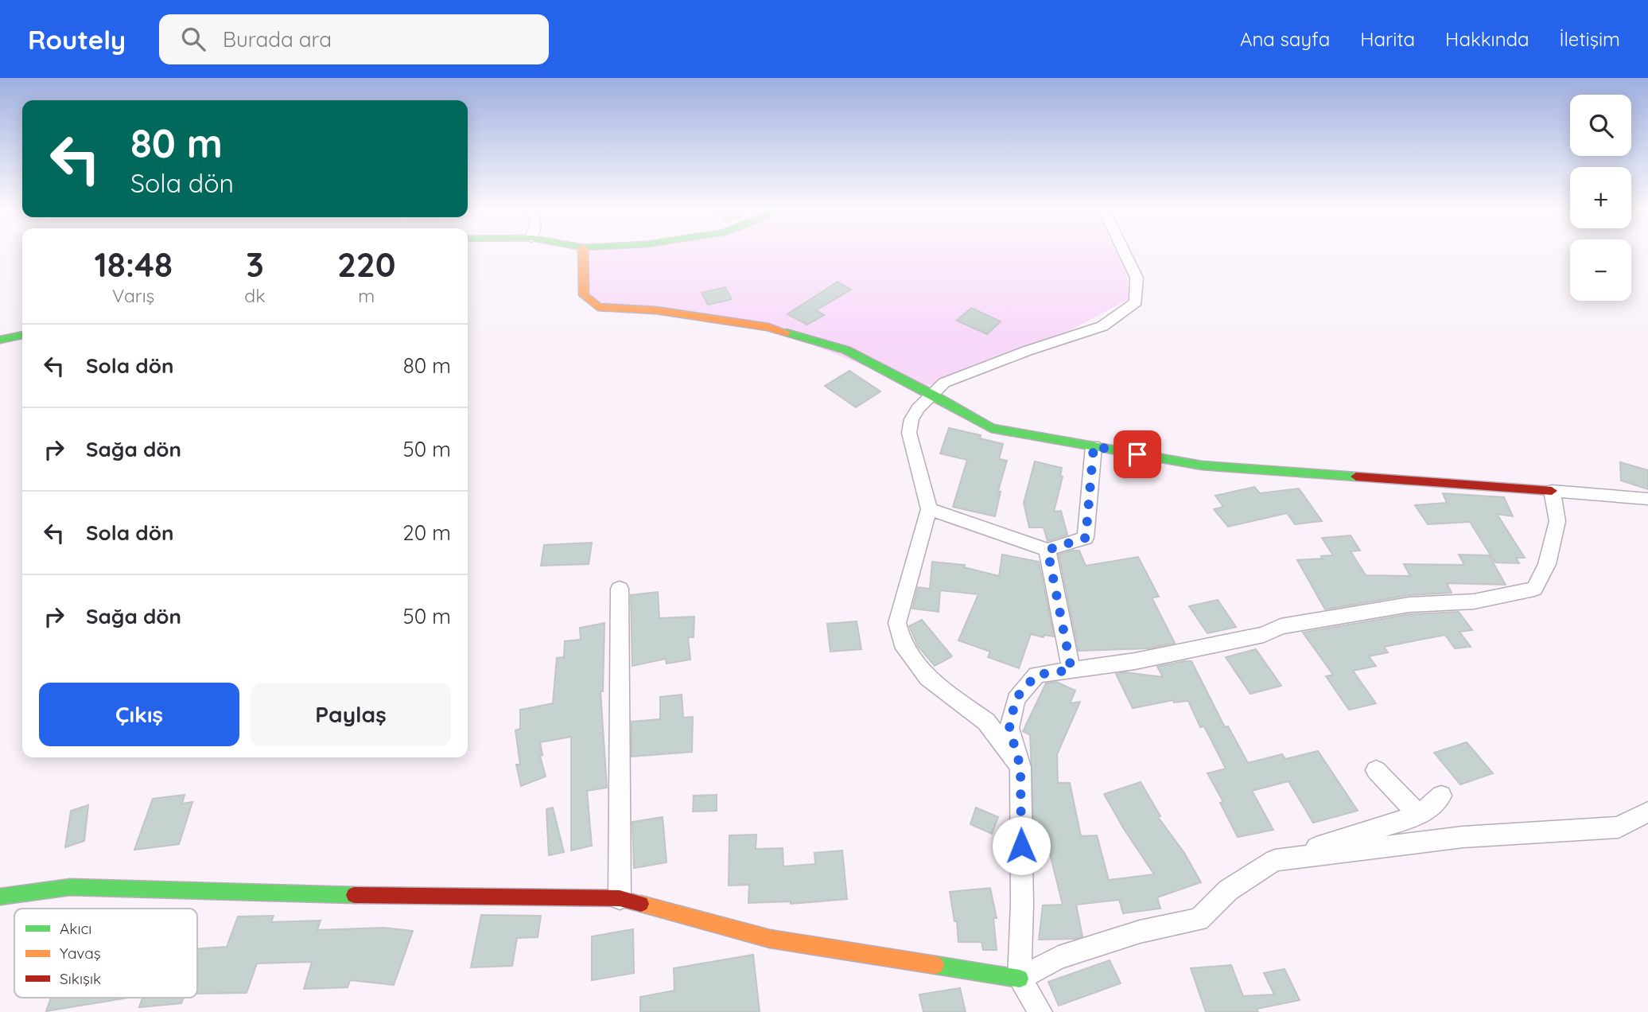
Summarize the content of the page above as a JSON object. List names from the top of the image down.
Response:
{
  "legend": ["Akıcı", "Yavaş", "Sıkışık"],
  "page": {
    "header": "Routely",
    "search": "Burada ara",
    "nav": [
      "Ana sayfa",
      "Harita",
      "Hakkında",
      "İletişim"
    ],
    "map_buttons": ["+", "−"],
    "turn": ["80 m", "Sola dön"],
    "eta": [
      "18:48",
      "Varış",
      "3",
      "dk",
      "220",
      "m"
    ],
    "list": [
      {
        "name": "Sola dön",
        "value": "80 m"
      },
      {
        "name": "Sağa dön",
        "value": "50 m"
      },
      {
        "name": "Sola dön",
        "value": "20 m"
      },
      {
        "name": "Sağa dön",
        "value": "50 m"
      }
    ],
    "buttons": ["Çıkış", "Paylaş"]
  }
}
